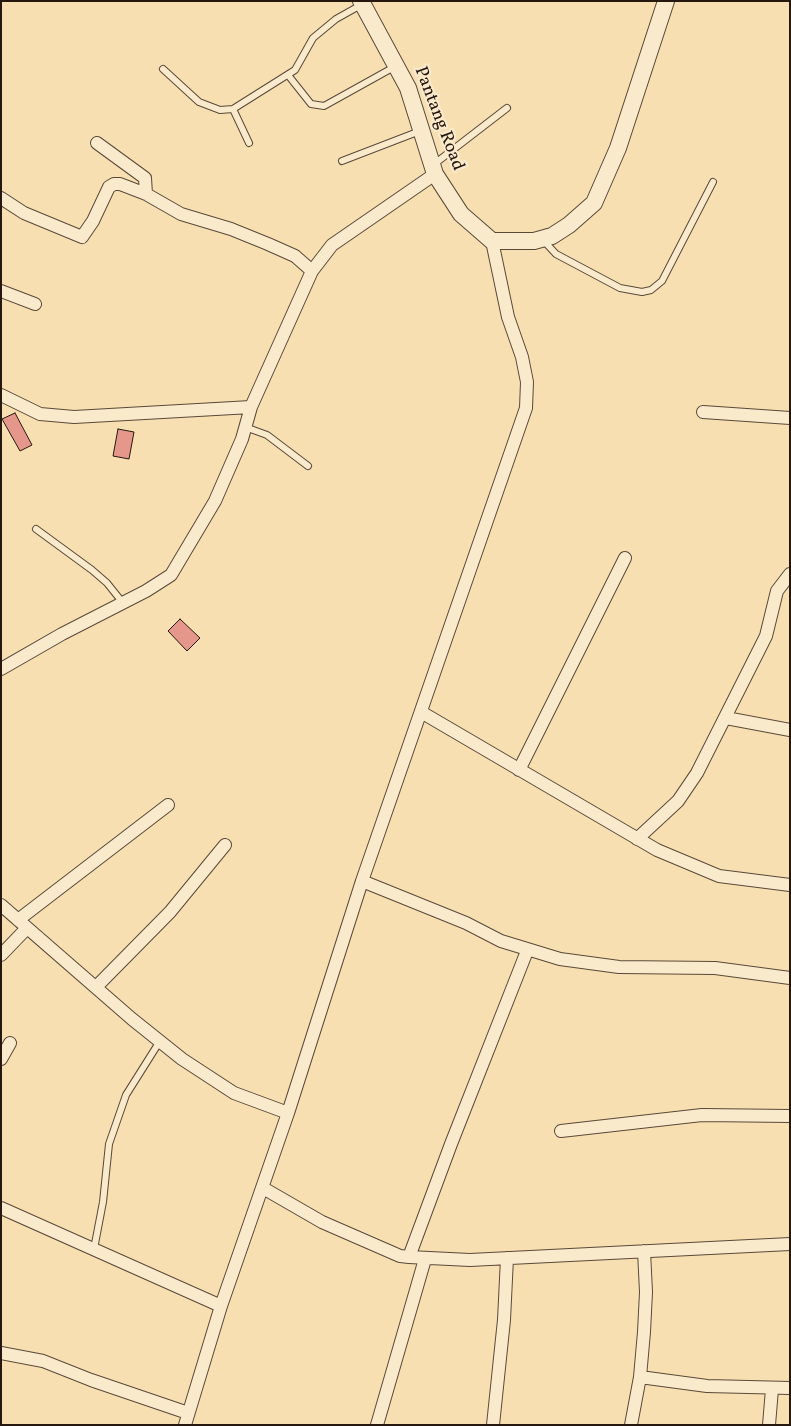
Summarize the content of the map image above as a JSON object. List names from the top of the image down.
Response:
{
  "streets": {
    "street": ["Pantang Road"]
  }
}
